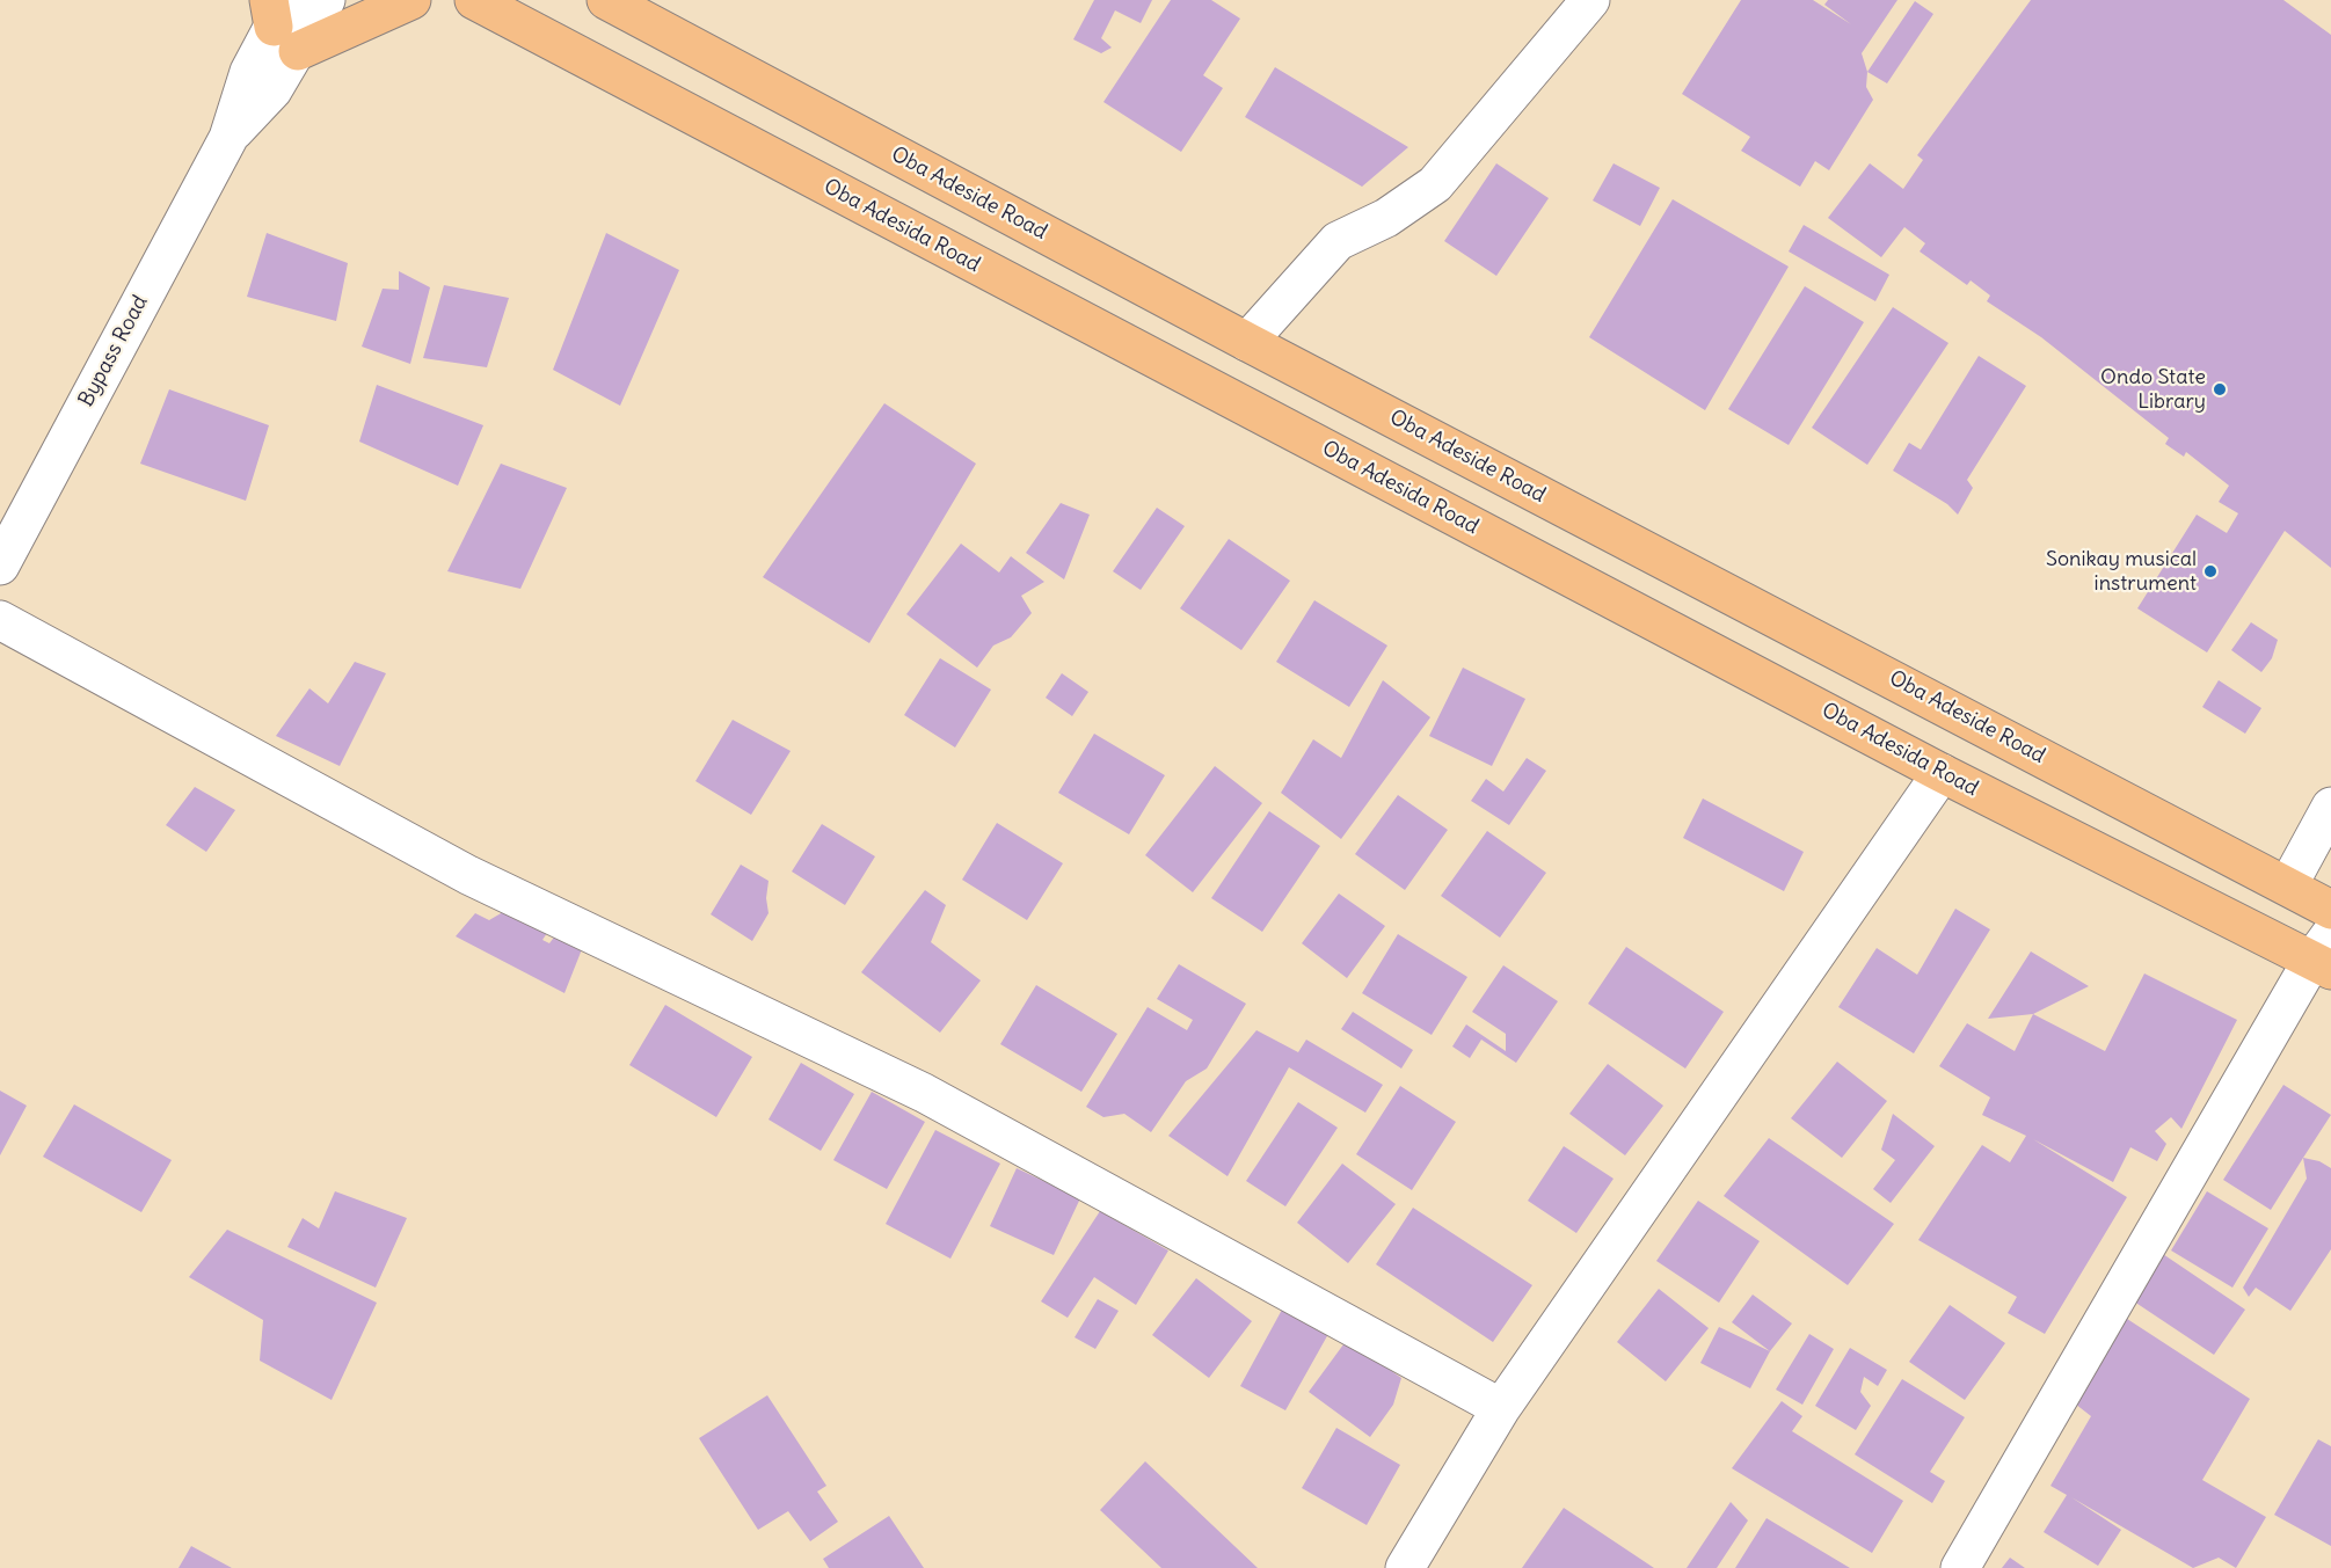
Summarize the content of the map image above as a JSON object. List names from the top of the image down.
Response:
{
  "streets": {
    "main road": ["Oba Adeside Road", "Oba Adesida Road"],
    "street": ["Bypass Road"]
  },
  "places": ["Ondo State Library", "Sonikay musical instrument"]
}
